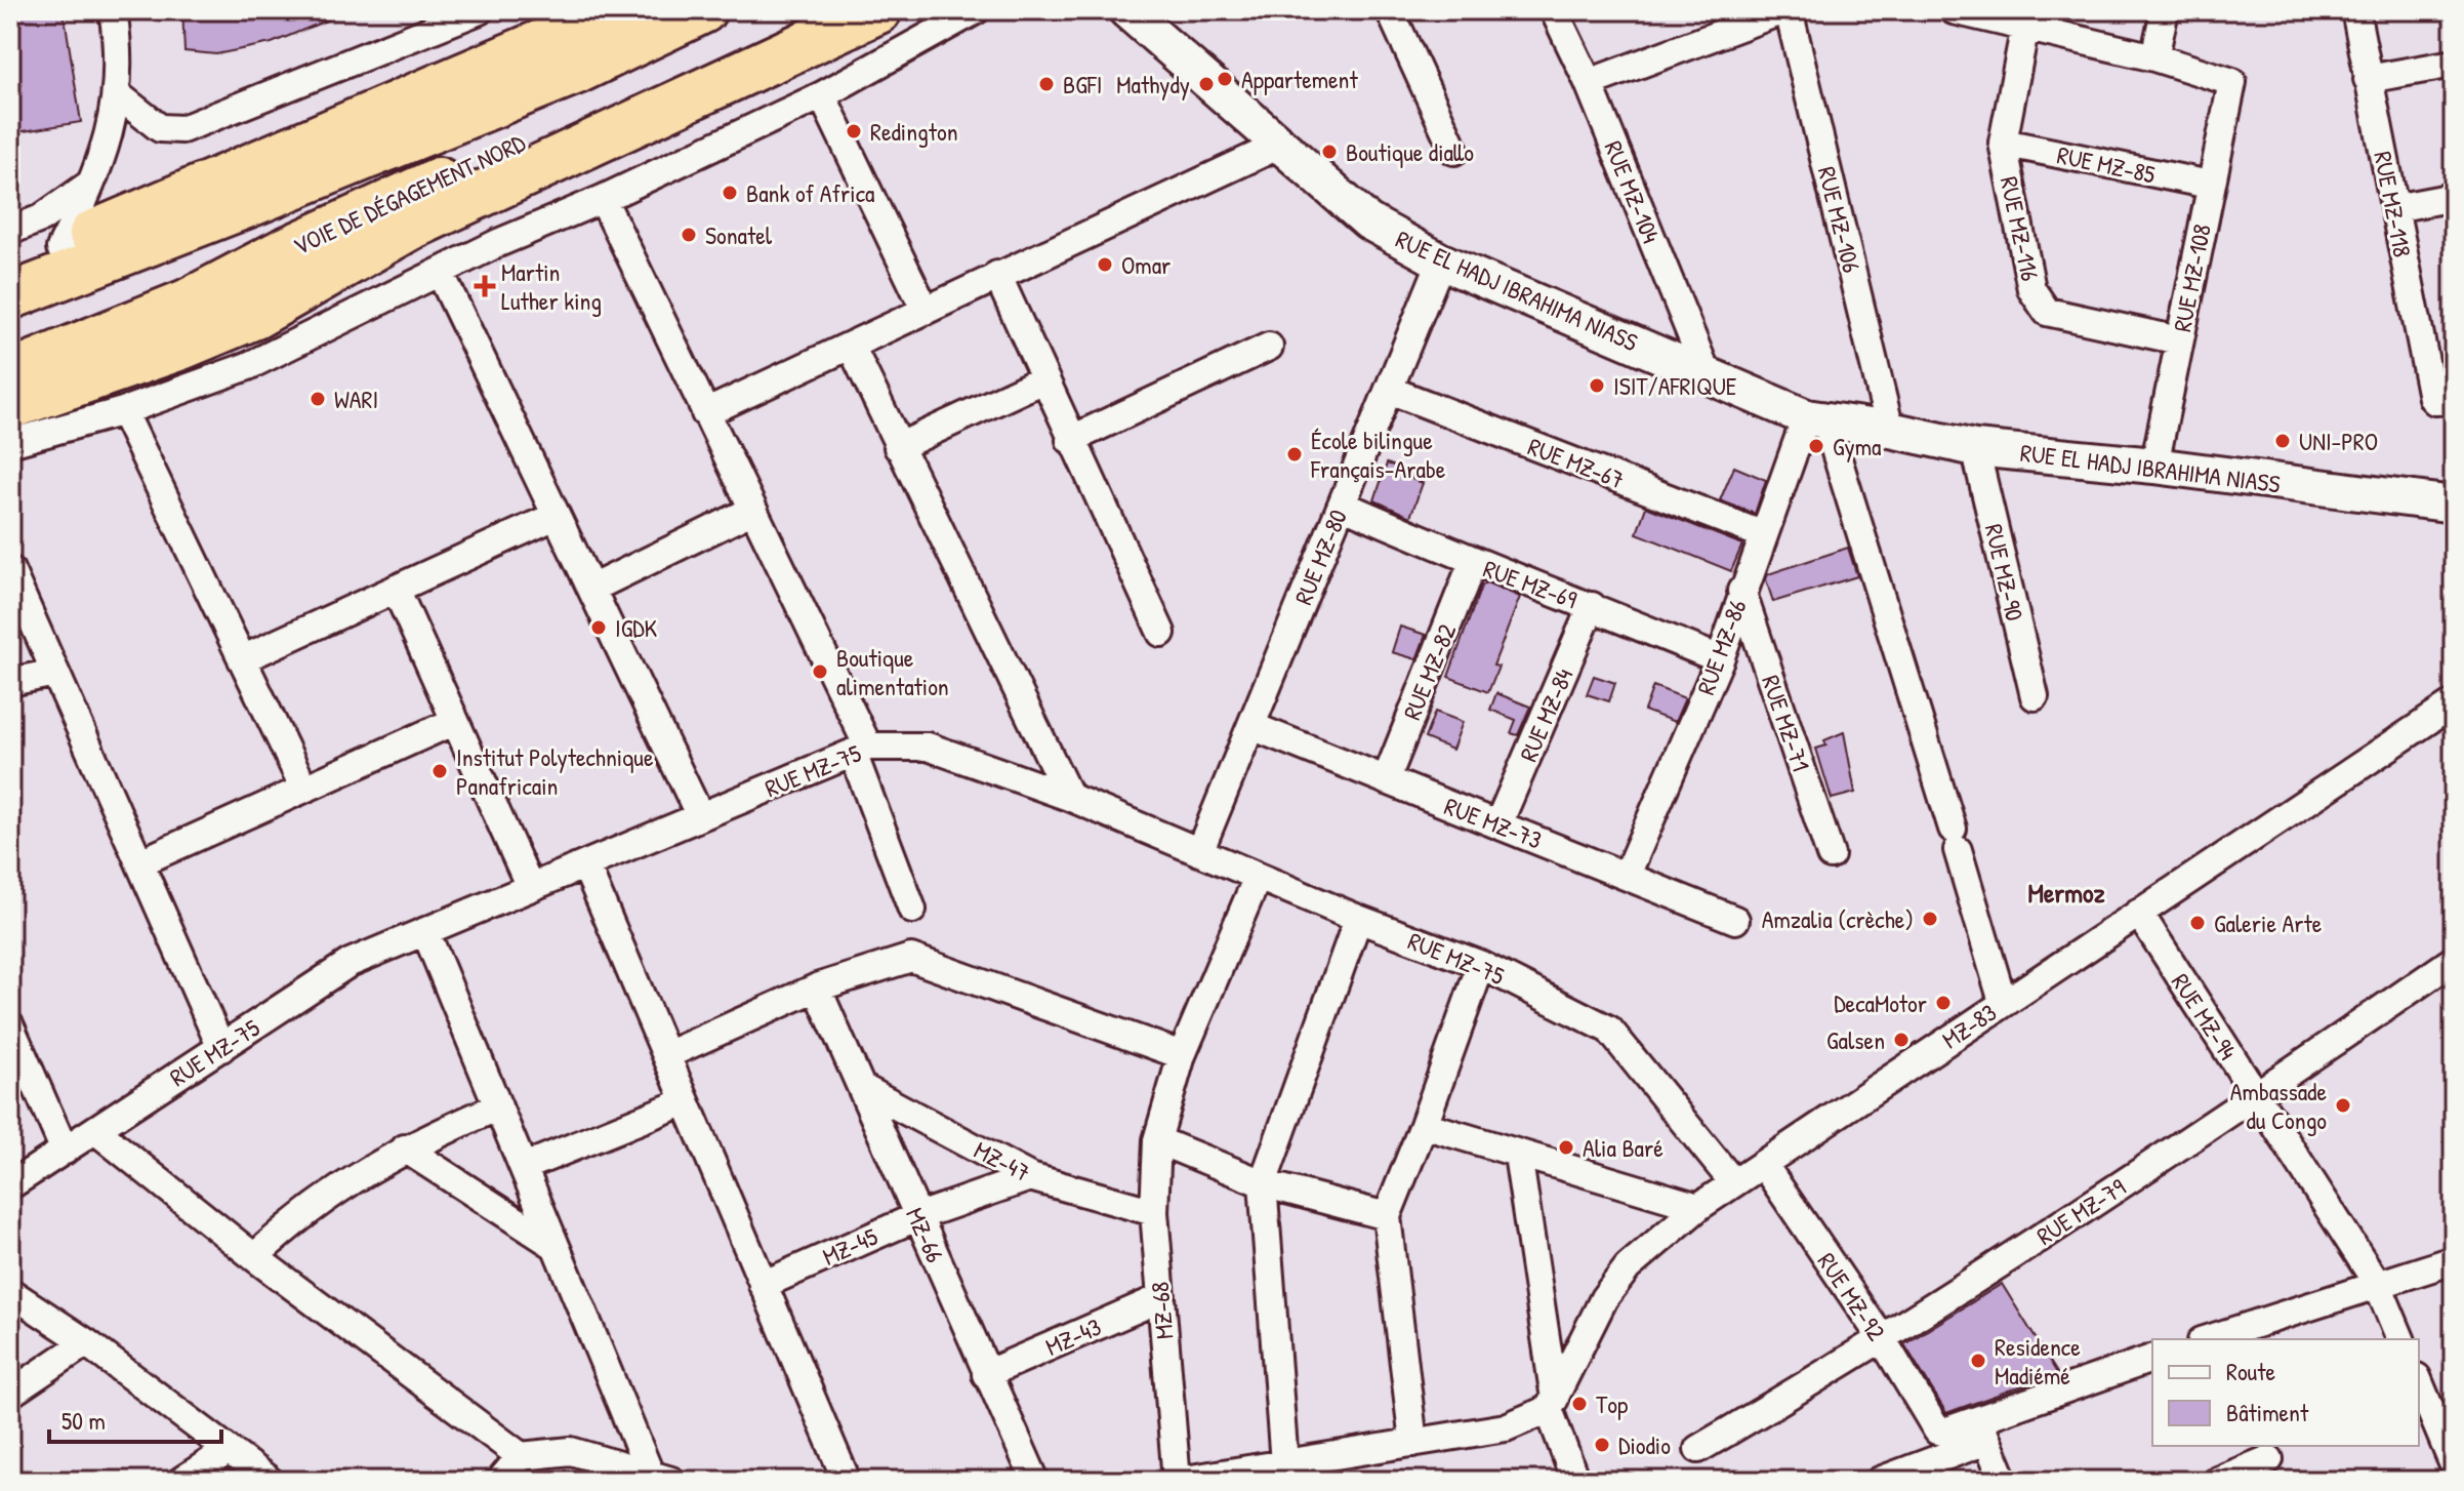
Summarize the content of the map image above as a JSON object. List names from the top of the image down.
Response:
{
  "streets": {
    "highway": ["VOIE DE DÉGAGEMENT NORD"],
    "street": [
      "RUE MZ-85",
      "RUE MZ-104",
      "RUE MZ-118",
      "RUE MZ-106",
      "RUE MZ-116",
      "RUE MZ-108",
      "RUE EL HADJ IBRAHIMA NIASS",
      "RUE MZ-67",
      "RUE MZ-80",
      "RUE MZ-90",
      "RUE MZ-69",
      "RUE MZ-86",
      "RUE MZ-82",
      "RUE MZ-84",
      "RUE MZ-71",
      "RUE MZ-75",
      "RUE MZ-73",
      "RUE MZ-94",
      "MZ-83",
      "MZ-47",
      "RUE MZ-79",
      "MZ-66",
      "MZ-45",
      "RUE MZ-92",
      "MZ-68",
      "MZ-43"
    ]
  },
  "crossings": [
    ["RUE MZ-85", "RUE MZ-116"],
    ["RUE MZ-85", "RUE MZ-108"],
    ["RUE MZ-104", "RUE EL HADJ IBRAHIMA NIASS"],
    ["RUE MZ-106", "RUE EL HADJ IBRAHIMA NIASS"],
    ["RUE MZ-116", "RUE MZ-108"],
    ["RUE MZ-108", "RUE EL HADJ IBRAHIMA NIASS"],
    ["RUE EL HADJ IBRAHIMA NIASS", "RUE MZ-80"],
    ["RUE EL HADJ IBRAHIMA NIASS", "RUE MZ-90"],
    ["RUE EL HADJ IBRAHIMA NIASS", "RUE MZ-86"],
    ["RUE MZ-67", "RUE MZ-80"],
    ["RUE MZ-67", "RUE MZ-86"],
    ["RUE MZ-80", "RUE MZ-69"],
    ["RUE MZ-80", "RUE MZ-75"],
    ["RUE MZ-80", "RUE MZ-73"],
    ["RUE MZ-69", "RUE MZ-86"],
    ["RUE MZ-69", "RUE MZ-82"],
    ["RUE MZ-69", "RUE MZ-84"],
    ["RUE MZ-86", "RUE MZ-71"],
    ["RUE MZ-86", "RUE MZ-73"],
    ["RUE MZ-82", "RUE MZ-73"],
    ["RUE MZ-84", "RUE MZ-73"],
    ["RUE MZ-75", "MZ-83"],
    ["RUE MZ-75", "MZ-68"],
    ["RUE MZ-94", "MZ-83"],
    ["RUE MZ-94", "RUE MZ-79"],
    ["MZ-83", "RUE MZ-92"],
    ["MZ-47", "MZ-66"],
    ["MZ-47", "MZ-45"],
    ["MZ-47", "MZ-68"],
    ["RUE MZ-79", "RUE MZ-92"],
    ["MZ-66", "MZ-45"],
    ["MZ-66", "MZ-43"],
    ["MZ-68", "MZ-43"]
  ],
  "districts": ["Mermoz"],
  "places": {
    "other": [
      "Appartement",
      "BGFI",
      "Mathydy",
      "Redington",
      "Boutique diallo",
      "Bank of Africa",
      "Sonatel",
      "Omar",
      "ISIT/AFRIQUE",
      "WARI",
      "UNI-PRO",
      "Gyma",
      "École bilingue Français-Arabe",
      "IGDK",
      "Boutique alimentation",
      "Institut Polytechnique Panafricain",
      "Amzalia (crèche)",
      "Galerie Arte",
      "DecaMotor",
      "Galsen",
      "Ambassade du Congo",
      "Alia Baré",
      "Residence Madiémé",
      "Top",
      "Diodio"
    ],
    "health": ["Martin Luther king"]
  },
  "legend": ["Route", "Bâtiment"],
  "scale_bar": "50 m"
}
